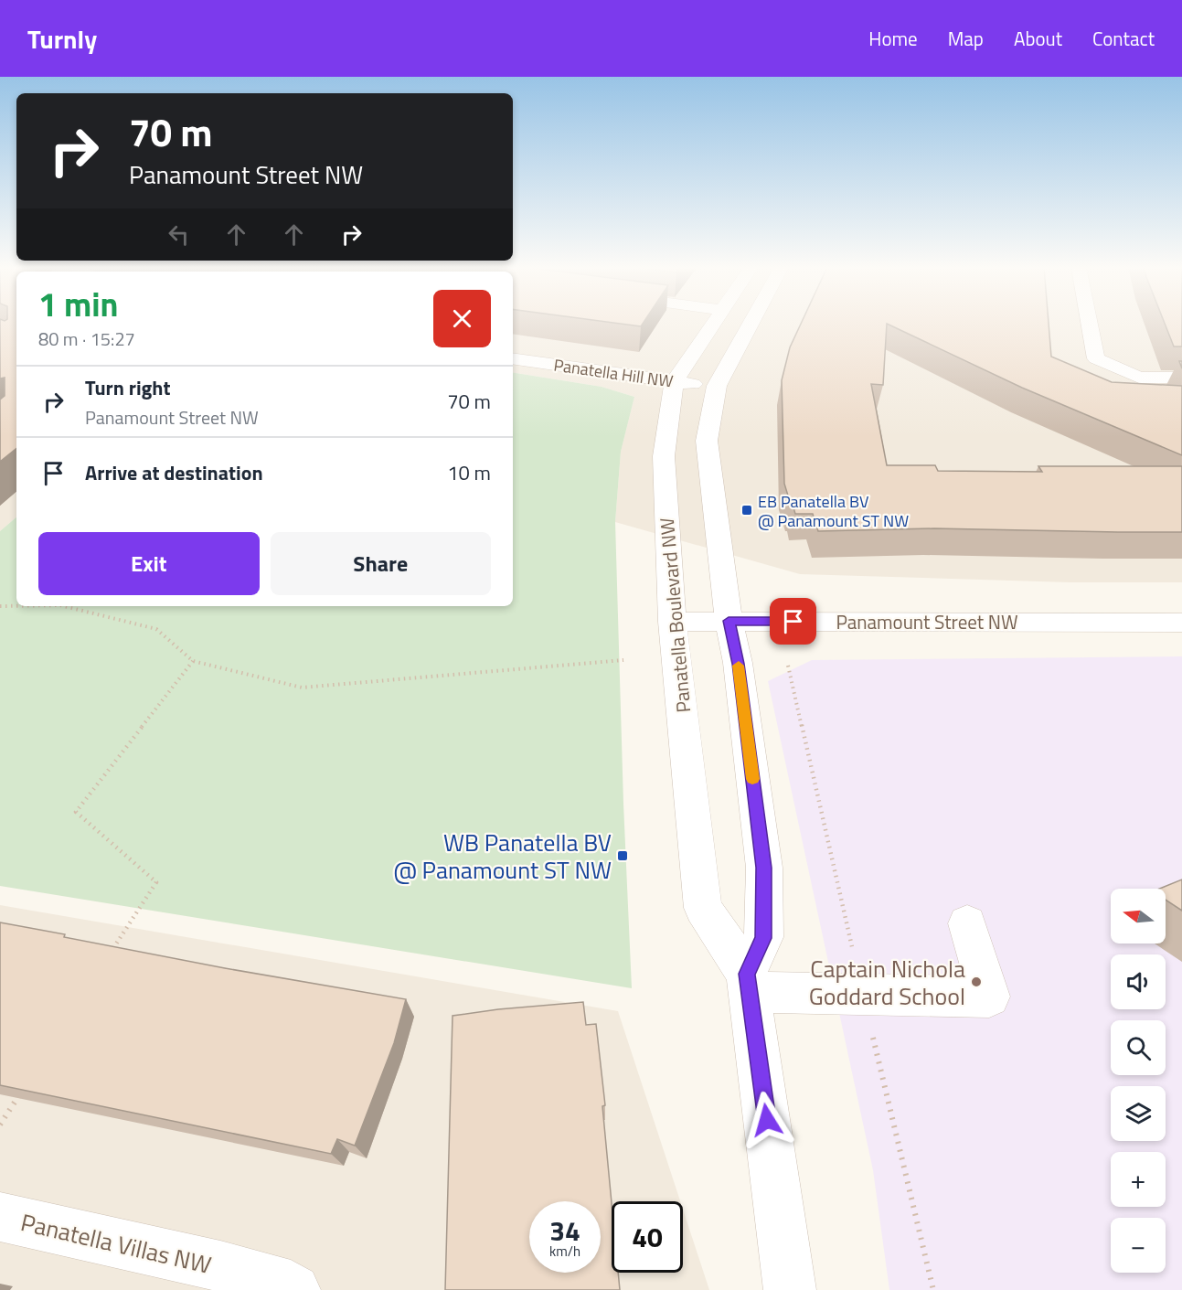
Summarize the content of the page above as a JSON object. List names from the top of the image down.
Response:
{
  "streets": {
    "street": [
      "Panatella Hill NW",
      "Panatella Boulevard NW",
      "Panamount Street NW",
      "Panatella Villas NW"
    ]
  },
  "crossings": [
    ["Panatella Hill NW", "Panatella Boulevard NW"],
    ["Panatella Boulevard NW", "Panamount Street NW"]
  ],
  "places": {
    "transit": ["EB Panatella BV @ Panamount ST NW", "WB Panatella BV @ Panamount ST NW"],
    "other": ["Captain Nichola Goddard School"]
  },
  "north": "left",
  "page": {
    "header": "Turnly",
    "nav": [
      "Home",
      "Map",
      "About",
      "Contact"
    ],
    "turn": ["70 m", "Panamount Street NW"],
    "heading": ["1 min", "80 m · 15:27"],
    "list": [
      {
        "name": "Turn right",
        "note": "Panamount Street NW",
        "value": "70 m"
      },
      {
        "name": "Arrive at destination",
        "value": "10 m"
      }
    ],
    "buttons": ["Exit", "Share"],
    "map_buttons": ["+", "−"],
    "speed": "34 km/h",
    "limit": "40"
  }
}
